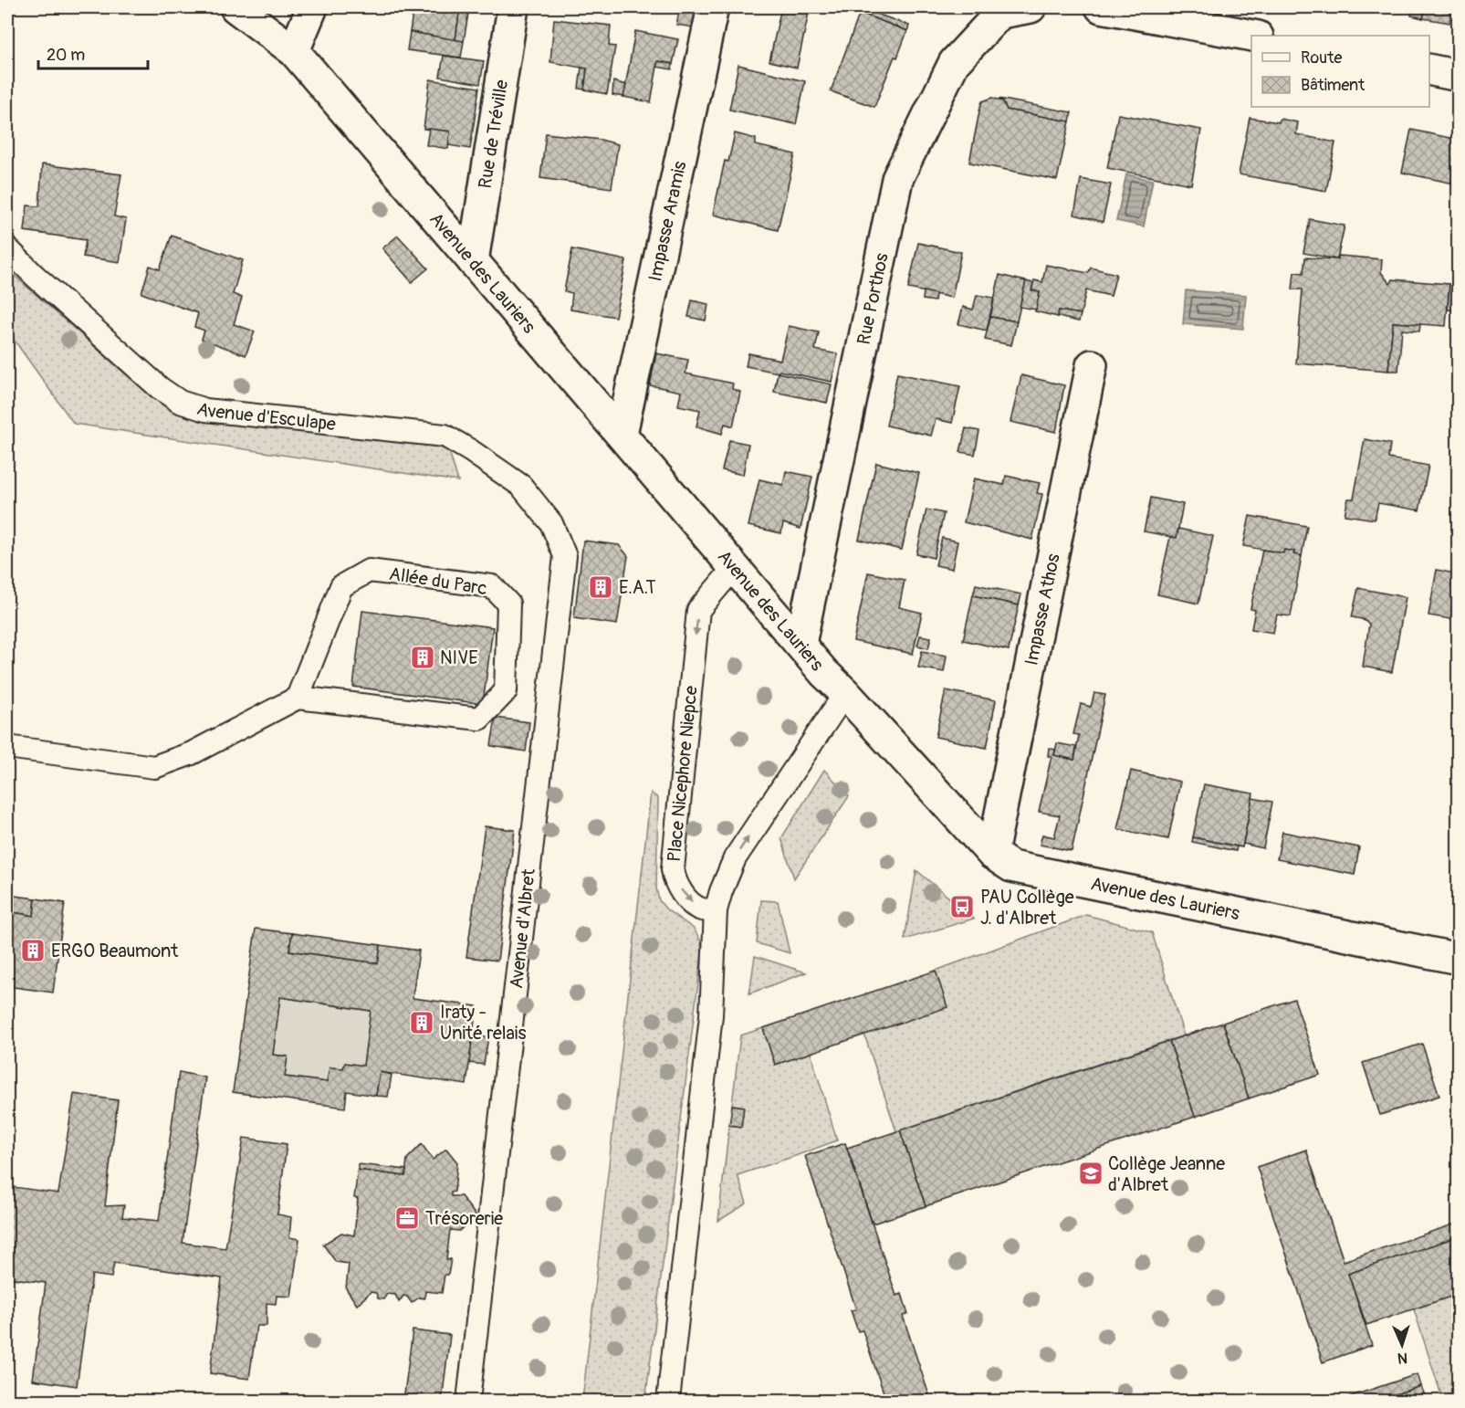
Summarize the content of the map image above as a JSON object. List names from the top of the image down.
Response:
{
  "streets": {
    "street": [
      "Rue de Tréville",
      "Impasse Aramis",
      "Avenue des Lauriers",
      "Rue Porthos",
      "Impasse Athos"
    ],
    "lane": [
      "Avenue d'Esculape",
      "Allée du Parc",
      "Place Nicephore Niepce",
      "Avenue d'Albret"
    ]
  },
  "crossings": [
    ["Rue de Tréville", "Avenue des Lauriers"],
    ["Impasse Aramis", "Avenue des Lauriers"],
    ["Avenue des Lauriers", "Rue Porthos"],
    ["Avenue des Lauriers", "Impasse Athos"],
    ["Avenue des Lauriers", "Place Nicephore Niepce"],
    ["Avenue d'Esculape", "Avenue d'Albret"]
  ],
  "one_way": ["Place Nicephore Niepce"],
  "places": {
    "building": [
      "E.A.T",
      "NIVE",
      "ERGO Beaumont",
      "Iraty - Unité relais"
    ],
    "bus stop": ["PAU Collège J. d'Albret"],
    "school or university": ["Collège Jeanne d'Albret"],
    "office": ["Trésorerie"]
  },
  "legend": ["Route", "Bâtiment"],
  "scale_bar": "20 m",
  "north": "bottom"
}
